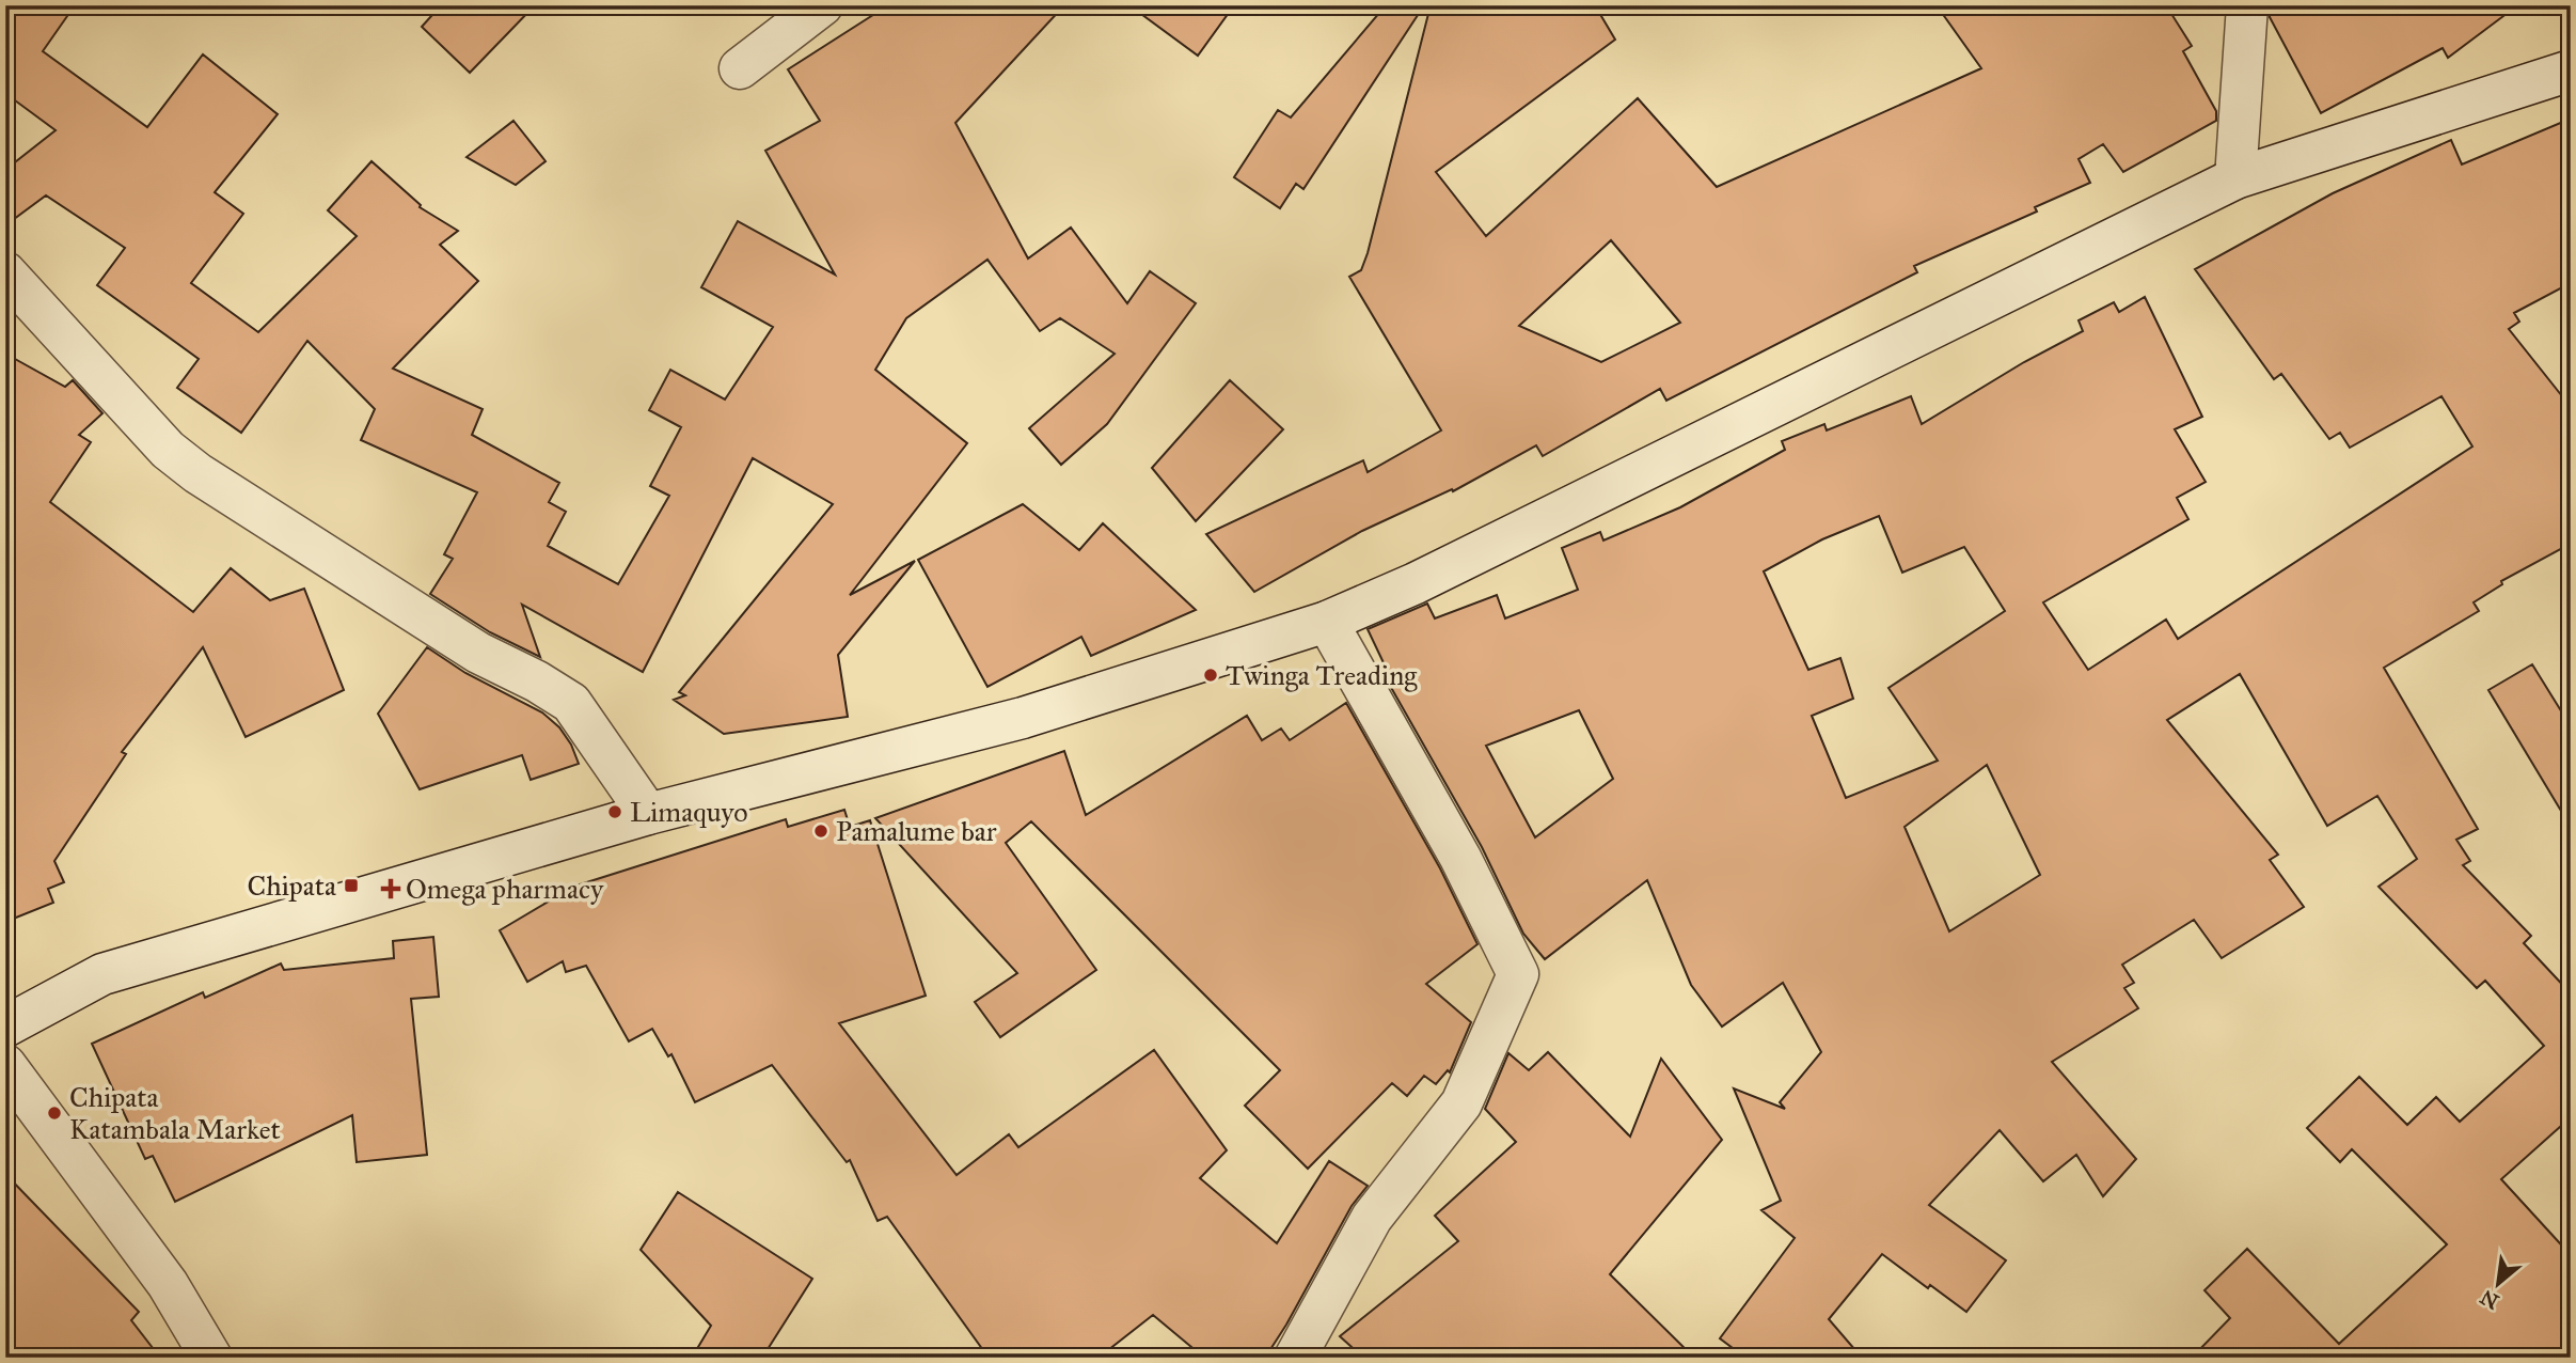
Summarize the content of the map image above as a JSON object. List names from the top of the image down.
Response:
{
  "places": {
    "other": [
      "Twinga Treading",
      "Limaquyo",
      "Pamalume bar",
      "Chipata Katambala Market"
    ],
    "transit": ["Chipata"],
    "health": ["Omega pharmacy"]
  },
  "north": "bottom left"
}
